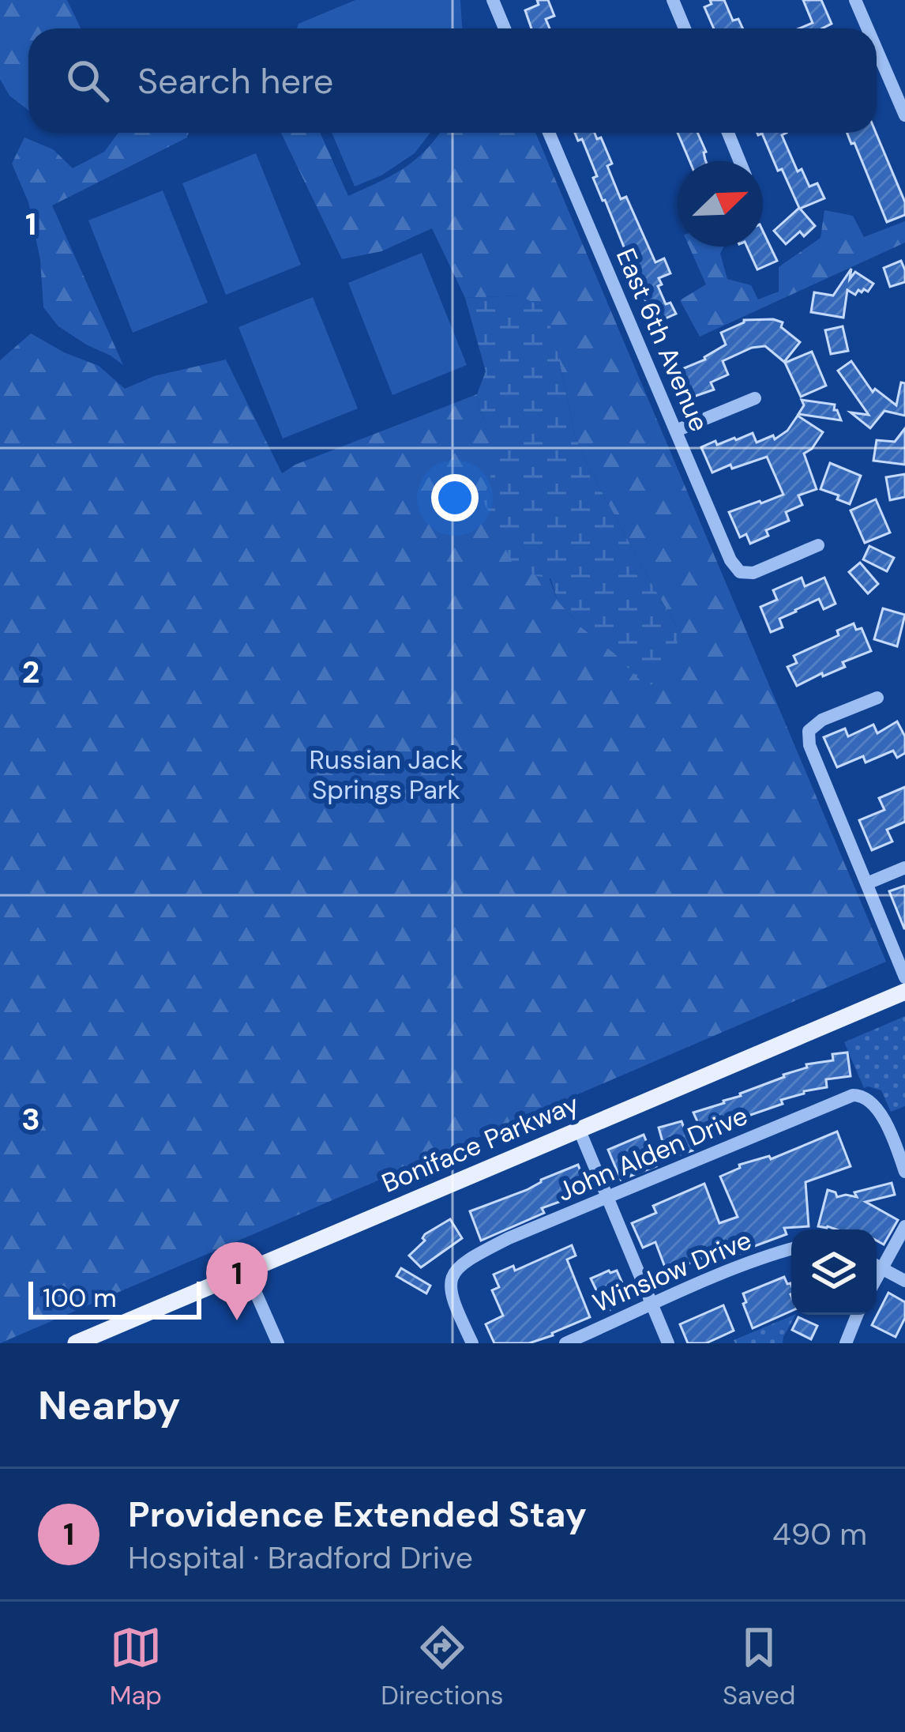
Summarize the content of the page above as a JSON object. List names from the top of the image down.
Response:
{
  "streets": {
    "main road": ["Boniface Parkway"],
    "street": ["East 6th Avenue", "John Alden Drive", "Winslow Drive"]
  },
  "parks": ["Russian Jack Springs Park"],
  "scale_bar": "100 m",
  "north": "top right",
  "page": {
    "search": "Search here",
    "pins": "1",
    "scale": "100 m",
    "heading": "Nearby",
    "list": [
      {
        "mark": "1",
        "name": "Providence Extended Stay",
        "note": "Hospital · Bradford Drive",
        "value": "490 m"
      }
    ],
    "nav": ["Map", "Directions", "Saved"]
  },
  "grid": {
    "rows": ["1", "2", "3"]
  }
}
